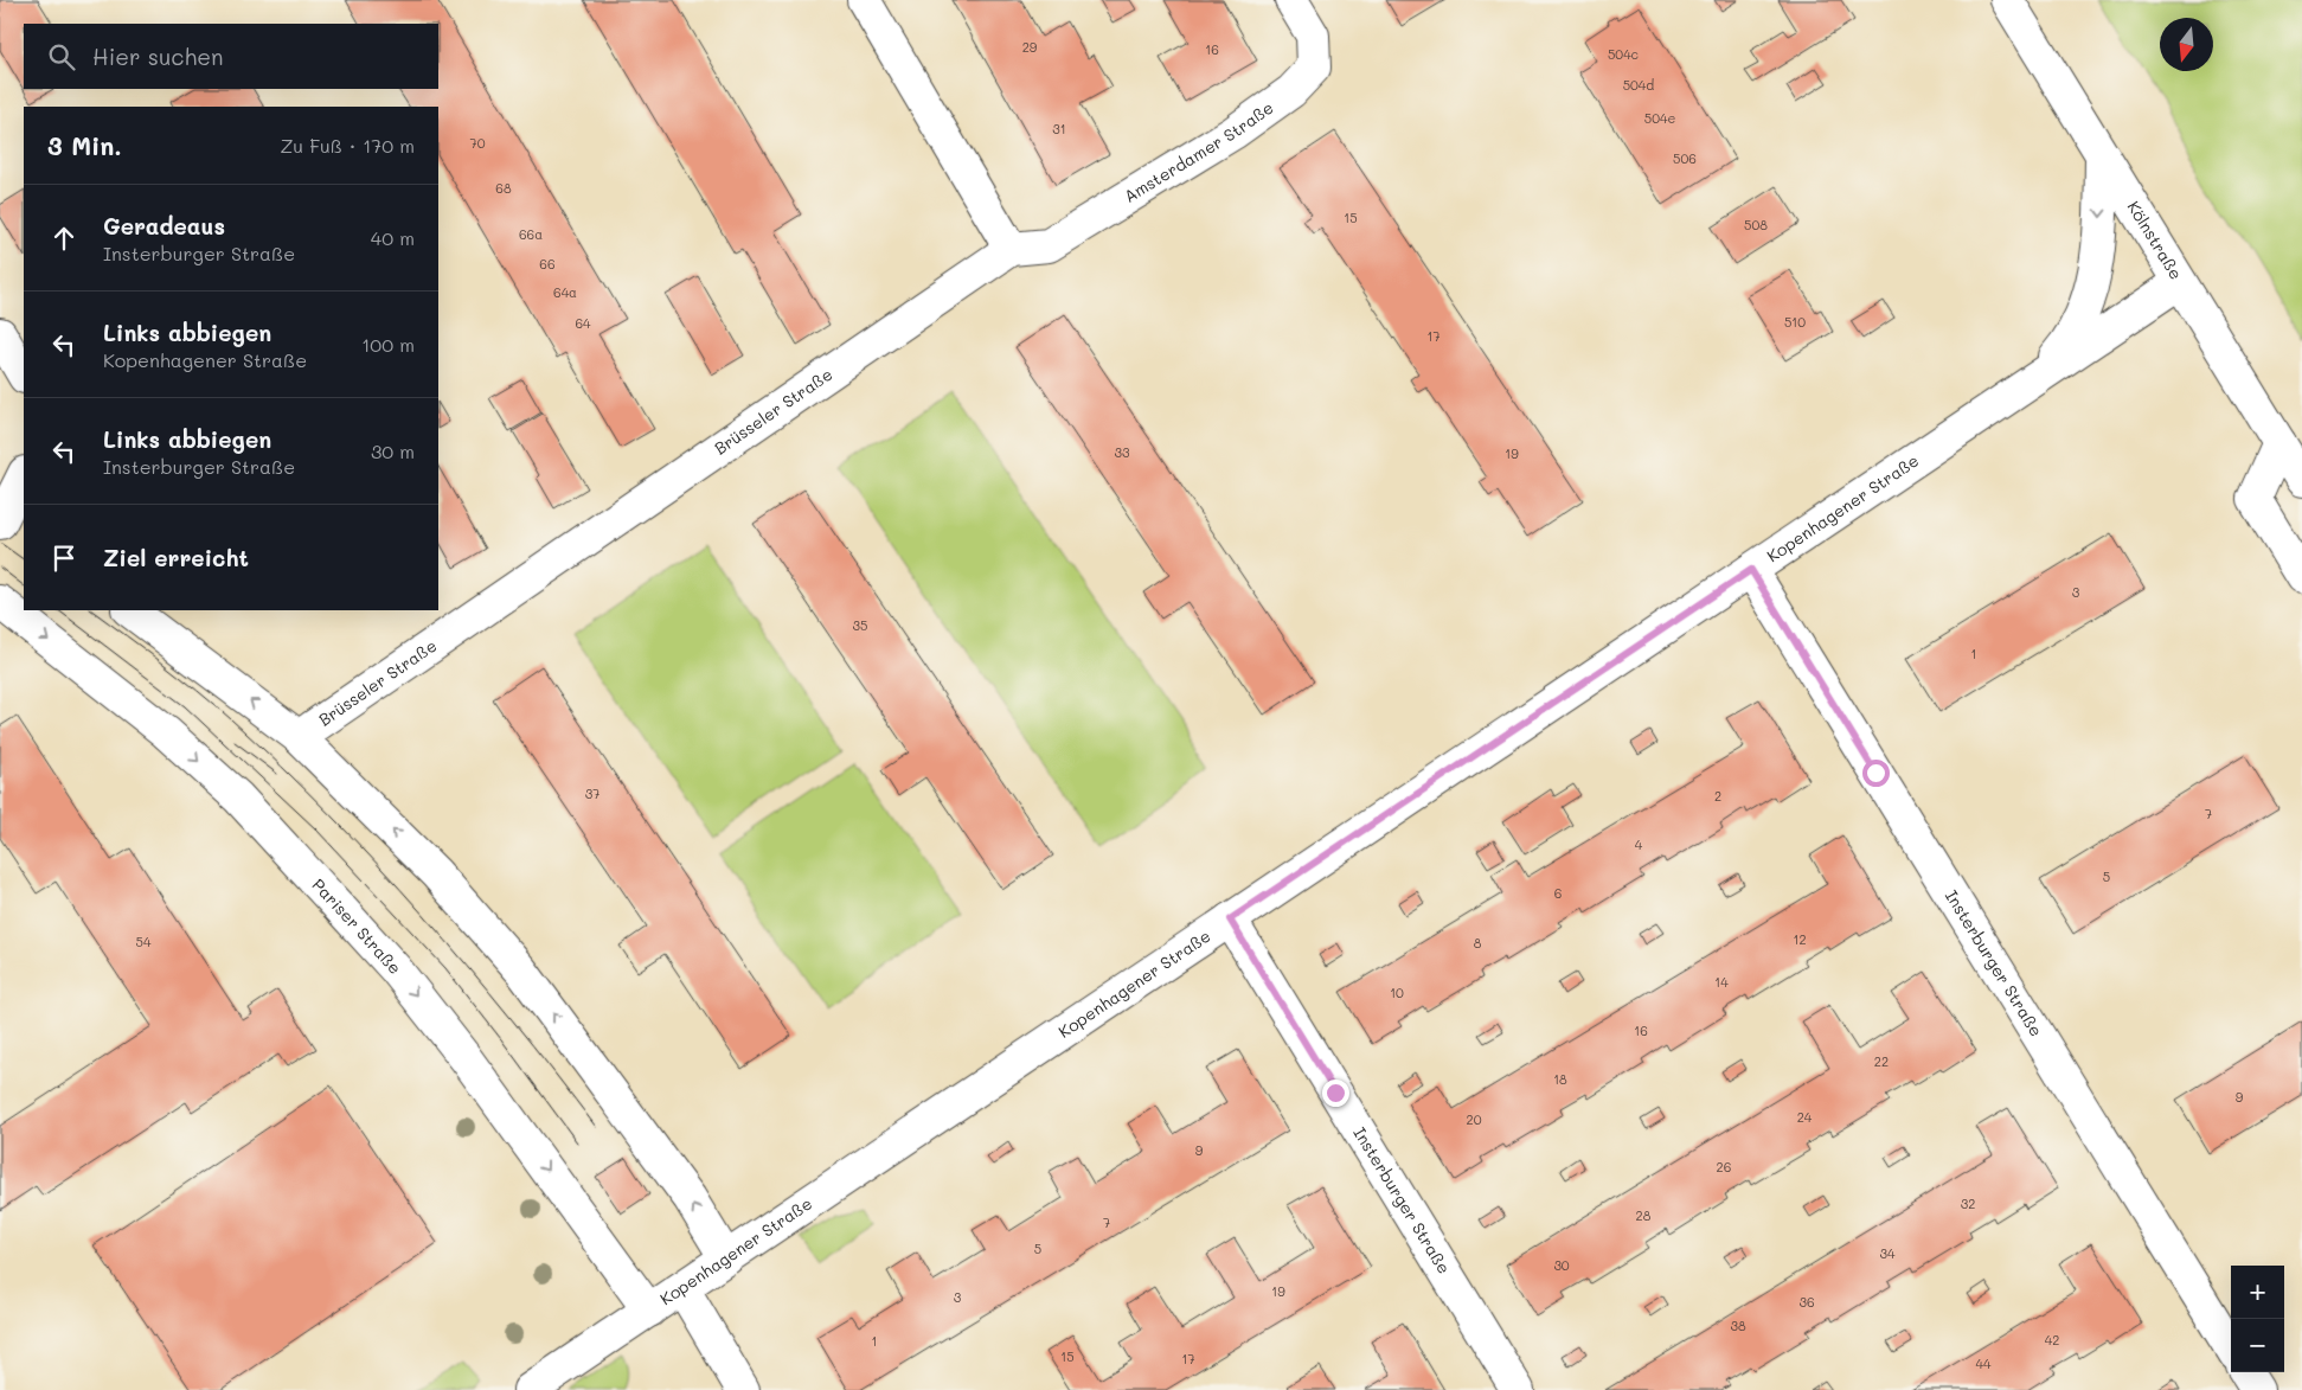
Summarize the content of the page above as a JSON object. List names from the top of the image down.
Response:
{
  "streets": {
    "street": [
      "Amsterdamer Straße",
      "Kölnstraße",
      "Brüsseler Straße",
      "Kopenhagener Straße",
      "Pariser Straße",
      "Insterburger Straße"
    ]
  },
  "crossings": [
    ["Amsterdamer Straße", "Brüsseler Straße"],
    ["Kölnstraße", "Kopenhagener Straße"],
    ["Kopenhagener Straße", "Pariser Straße"],
    ["Kopenhagener Straße", "Insterburger Straße"]
  ],
  "house_numbers": [
    "29",
    "16",
    "504c",
    "504d",
    "504e",
    "31",
    "70",
    "506",
    "68",
    "15",
    "508",
    "66a",
    "66",
    "64a",
    "510",
    "64",
    "17",
    "33",
    "19",
    "3",
    "35",
    "1",
    "37",
    "2",
    "7",
    "4",
    "5",
    "6",
    "12",
    "54",
    "8",
    "14",
    "10",
    "16",
    "22",
    "18",
    "9",
    "24",
    "20",
    "9",
    "26",
    "32",
    "28",
    "7",
    "5",
    "34",
    "30",
    "19",
    "3",
    "36",
    "38",
    "42",
    "1",
    "15",
    "17",
    "44"
  ],
  "north": "bottom",
  "page": {
    "search": "Hier suchen",
    "heading": ["3 Min.", "Zu Fuß · 170 m"],
    "list": [
      ["Geradeaus", "Insterburger Straße", "40 m"],
      ["Links abbiegen", "Kopenhagener Straße", "100 m"],
      ["Links abbiegen", "Insterburger Straße", "30 m"],
      "Ziel erreicht"
    ],
    "map_buttons": ["+", "−"]
  }
}
